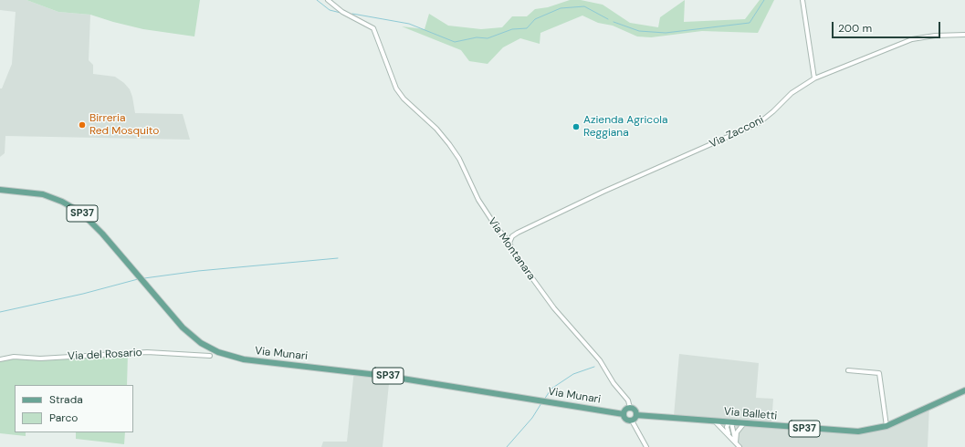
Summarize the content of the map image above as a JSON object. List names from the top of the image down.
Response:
{
  "streets": {
    "main road": ["SP37", "Via Munari", "Via Balletti"],
    "street": ["Via Zacconi", "Via Montanara", "Via del Rosario"]
  },
  "crossings": [
    ["Via Zacconi", "Via Montanara"],
    ["Via Montanara", "Via Munari"],
    ["Via Montanara", "Via Balletti"],
    ["Via Munari", "Via Balletti"]
  ],
  "places": ["Birreria Red Mosquito", "Azienda Agricola Reggiana"],
  "legend": ["Strada", "Parco"],
  "scale_bar": "200 m"
}
